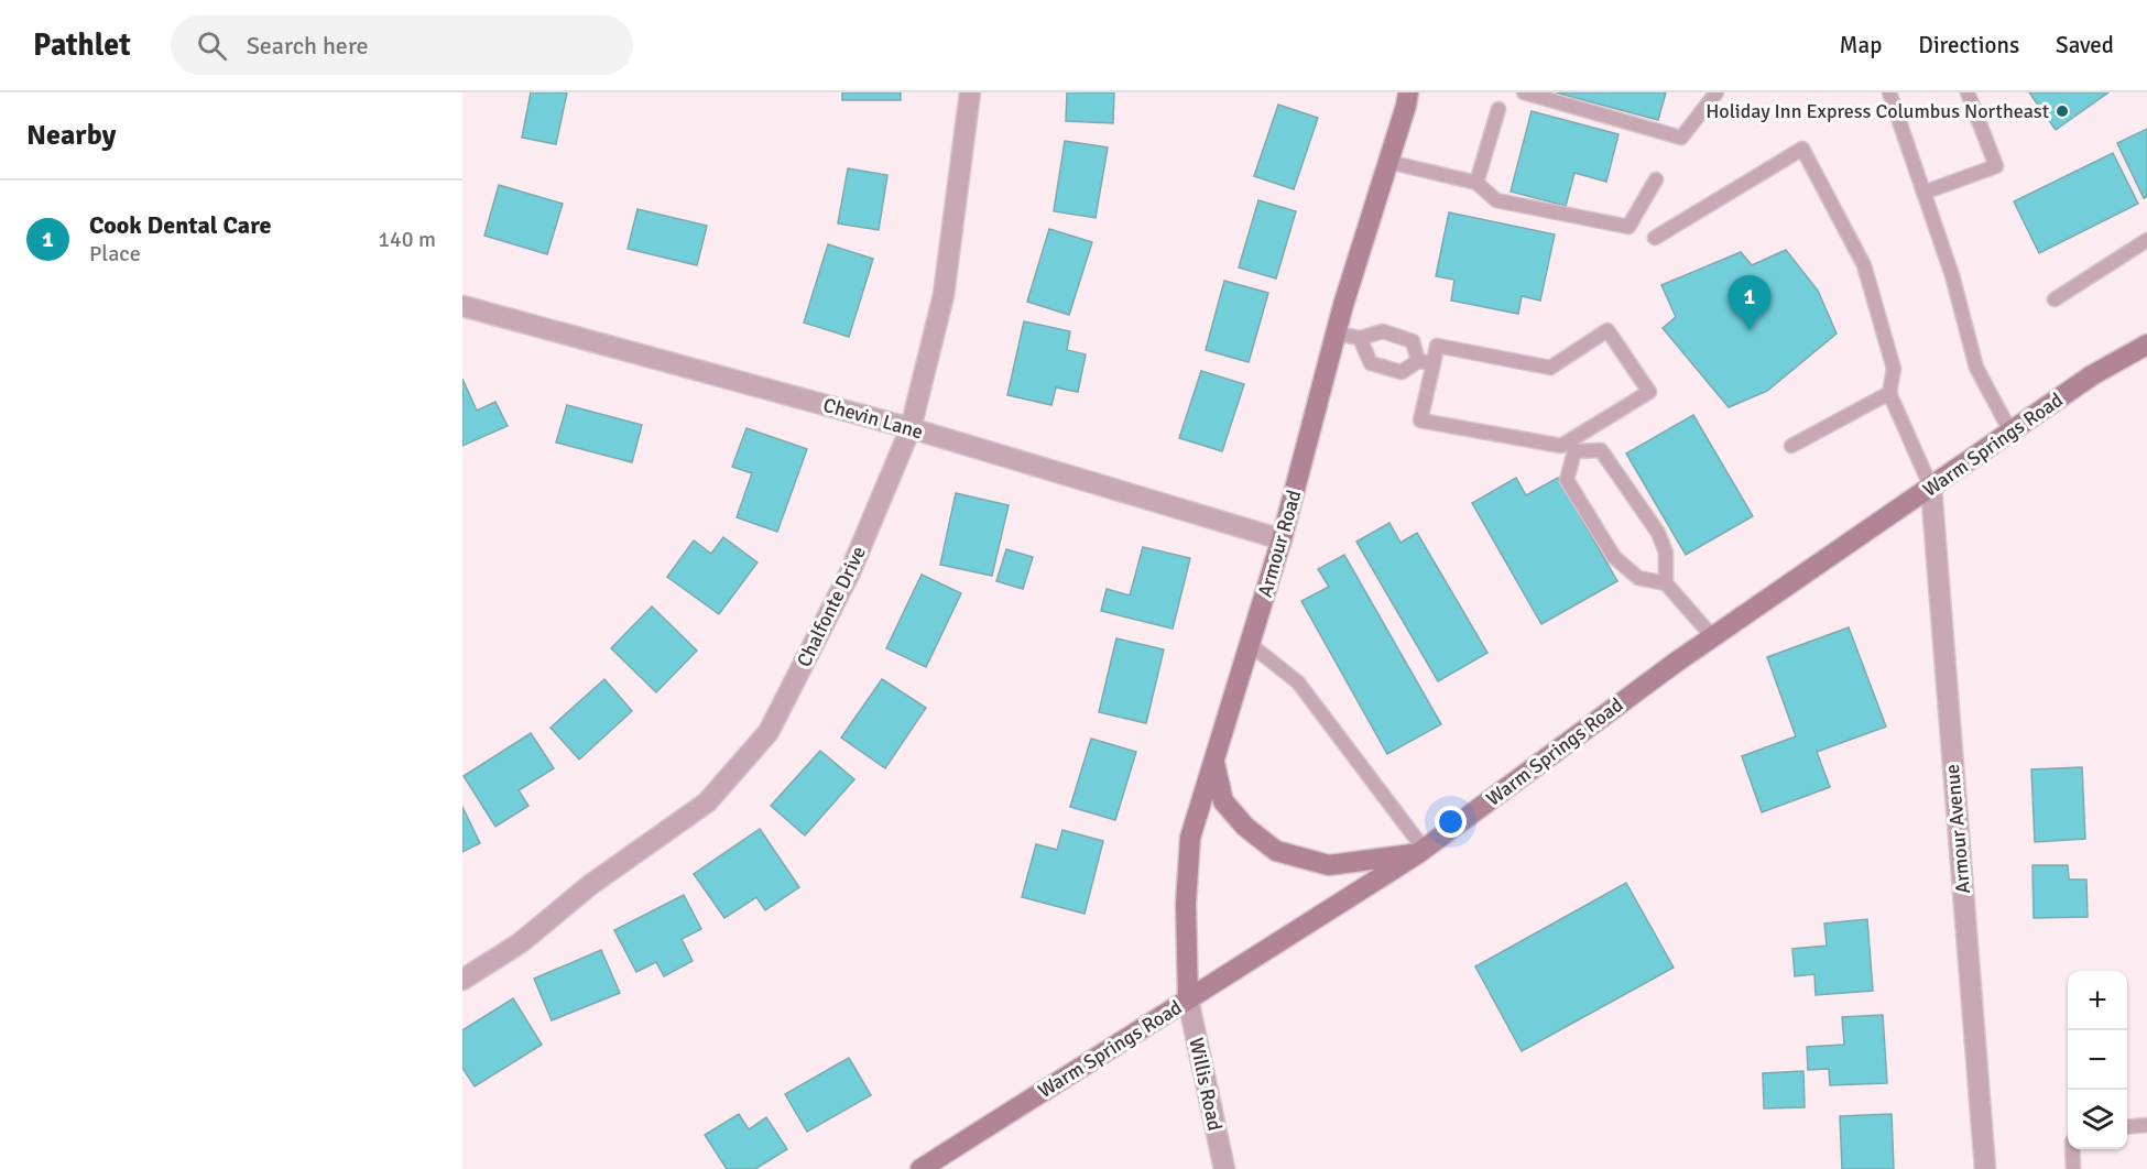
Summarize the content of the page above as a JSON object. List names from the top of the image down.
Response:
{
  "streets": {
    "main road": ["Warm Springs Road", "Armour Road"],
    "street": [
      "Chevin Lane",
      "Chalfonte Drive",
      "Armour Avenue",
      "Willis Road"
    ]
  },
  "crossings": [
    ["Chevin Lane", "Armour Road"],
    ["Chevin Lane", "Chalfonte Drive"],
    ["Warm Springs Road", "Armour Road"],
    ["Warm Springs Road", "Armour Avenue"],
    ["Warm Springs Road", "Willis Road"],
    ["Armour Road", "Willis Road"]
  ],
  "places": ["Holiday Inn Express Columbus Northeast"],
  "page": {
    "header": "Pathlet",
    "search": "Search here",
    "nav": ["Map", "Directions", "Saved"],
    "heading": "Nearby",
    "list": [
      {
        "mark": "1",
        "name": "Cook Dental Care",
        "note": "Place",
        "value": "140 m"
      }
    ],
    "pins": "1",
    "map_buttons": ["+", "−"]
  }
}
